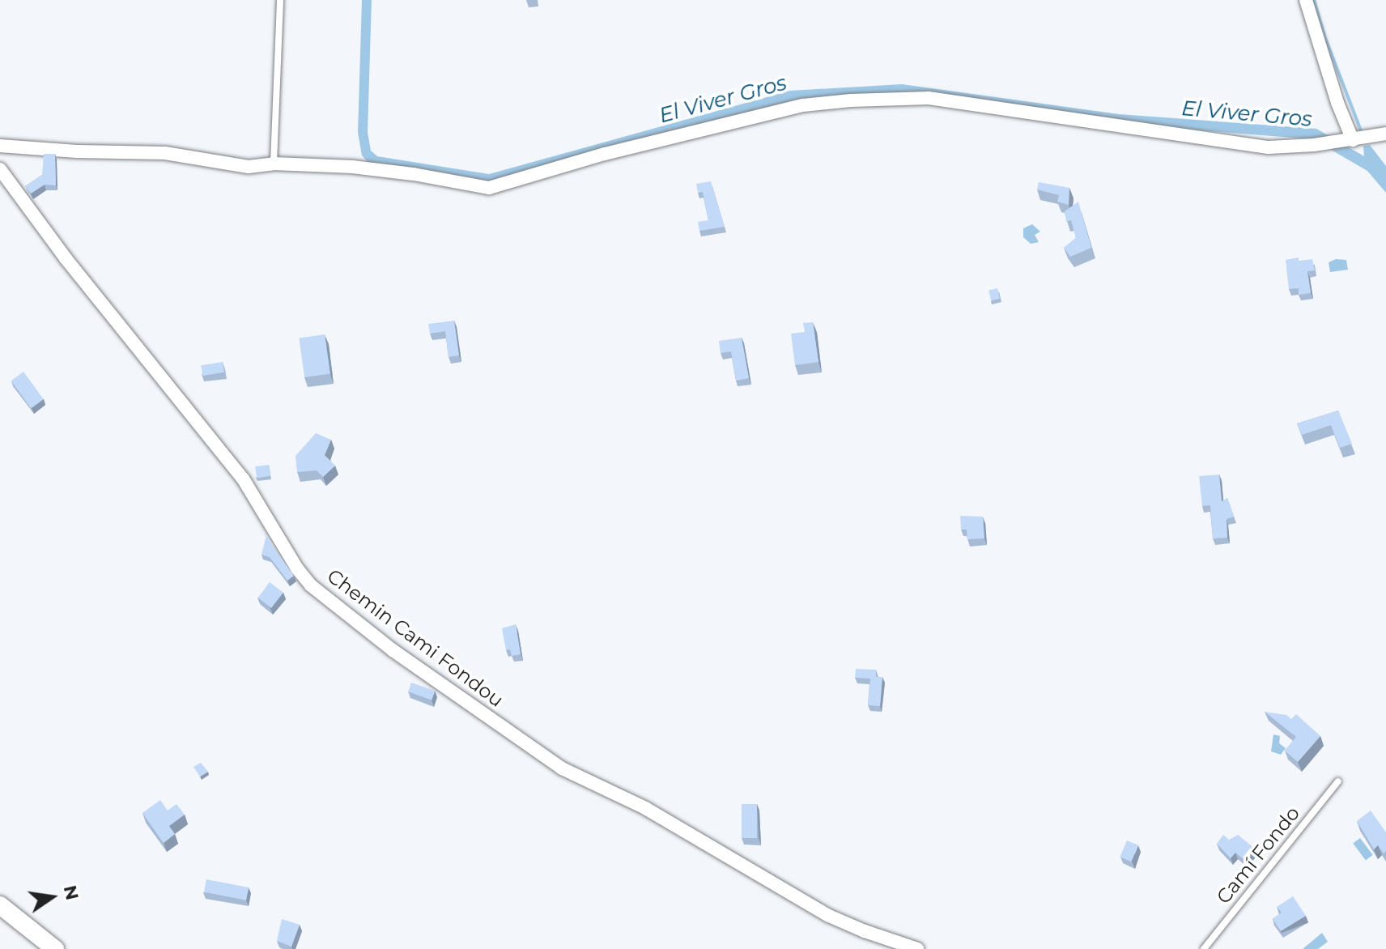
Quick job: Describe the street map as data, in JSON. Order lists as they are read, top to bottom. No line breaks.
{"streets":{"street":["Chemin Cami Fondou"],"lane":["Camí Fondo"]},"water":["El Viver Gros"],"north":"right"}
